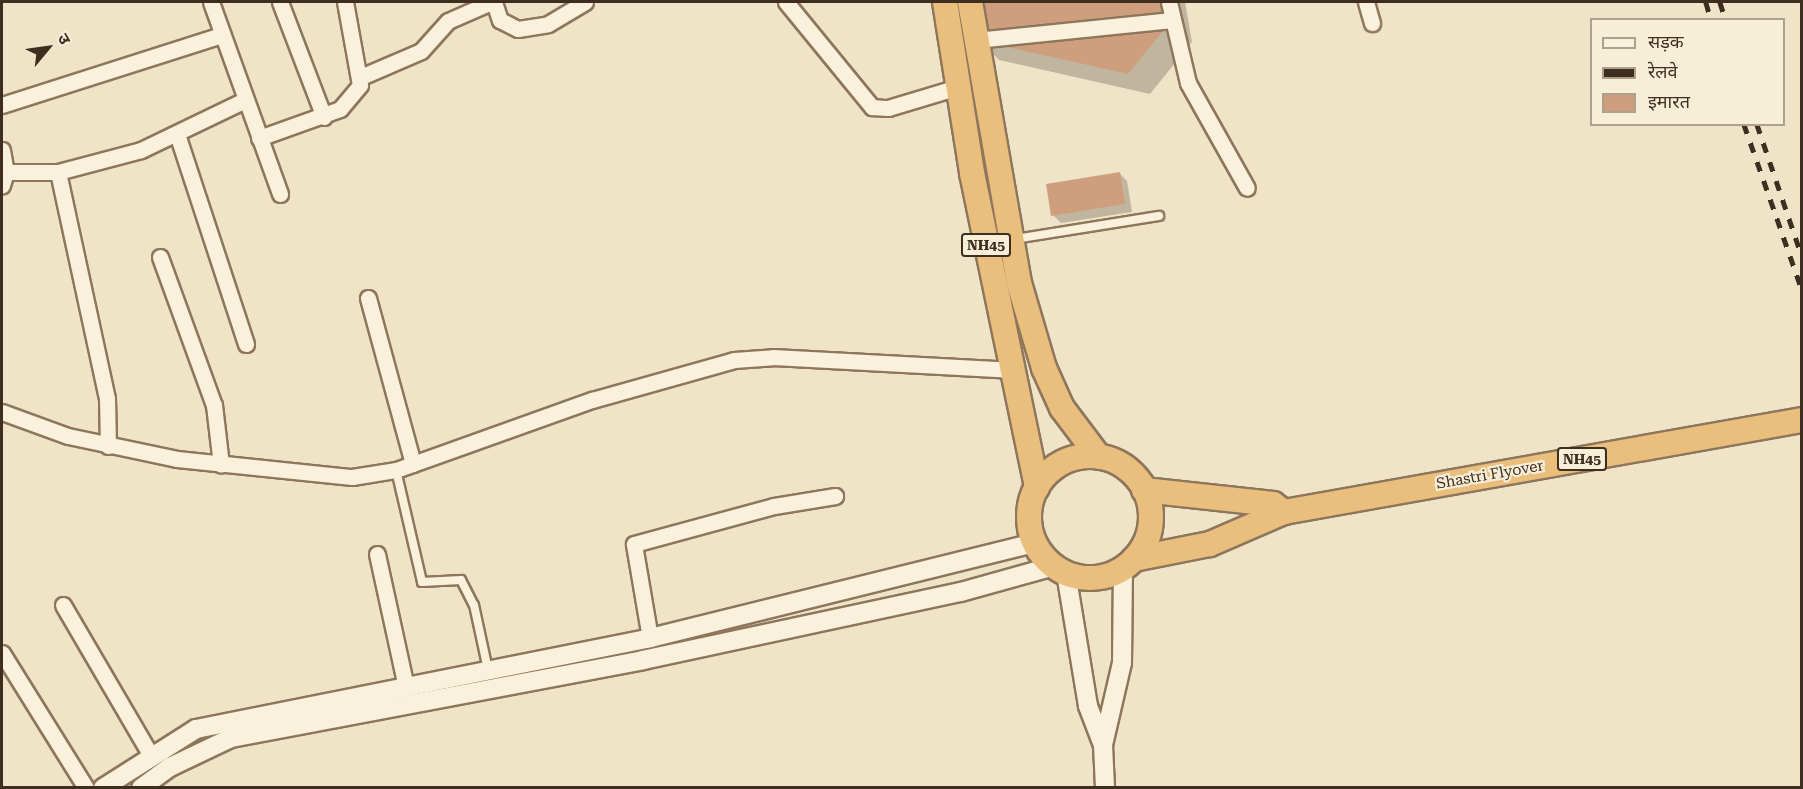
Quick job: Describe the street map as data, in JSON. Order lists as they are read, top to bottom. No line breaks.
{"streets":{"highway":["NH45","Shastri Flyover"]},"crossings":[["NH45","Shastri Flyover"]],"legend":["सड़क","रेलवे","इमारत"],"north":"top right"}
